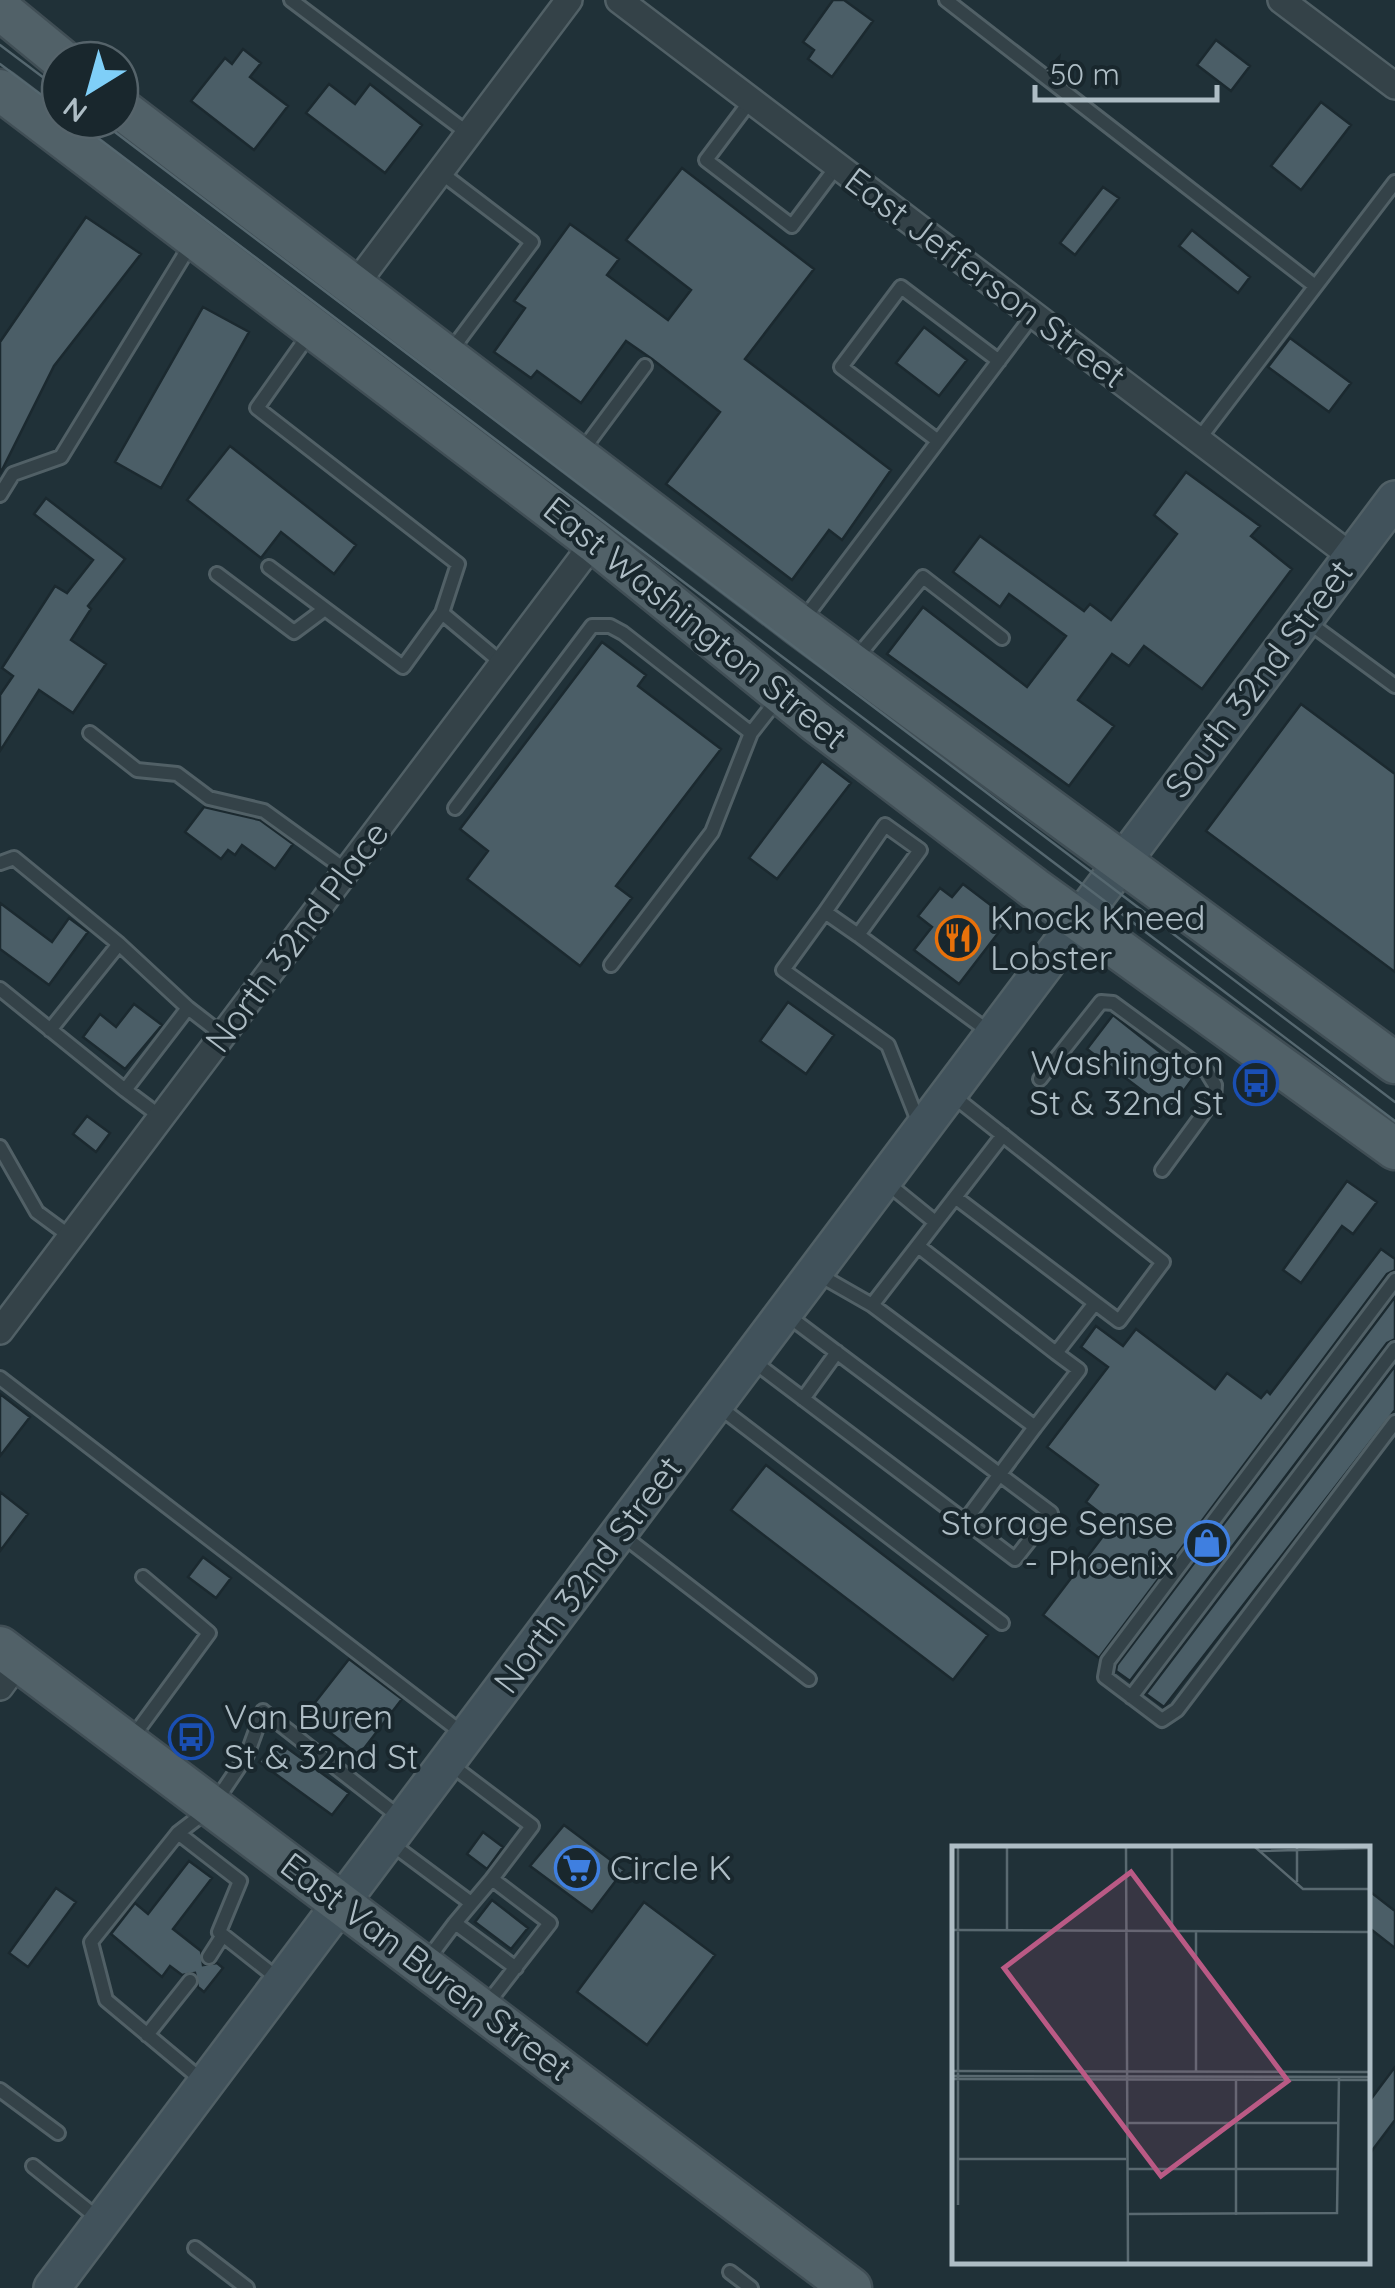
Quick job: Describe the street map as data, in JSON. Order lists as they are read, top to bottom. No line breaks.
{"streets":{"main road":["East Washington Street","South 32nd Street","North 32nd Street","East Van Buren Street"],"street":["East Jefferson Street","North 32nd Place"]},"crossings":[["East Jefferson Street","South 32nd Street"],["East Washington Street","South 32nd Street"],["East Washington Street","North 32nd Place"],["East Washington Street","North 32nd Street"],["South 32nd Street","North 32nd Street"],["North 32nd Street","East Van Buren Street"]],"places":{"restaurant":["Knock Kneed Lobster"],"bus stop":["Washington St & 32nd St","Van Buren St & 32nd St"],"shop":["Storage Sense - Phoenix"],"supermarket":["Circle K"]},"scale_bar":"50 m","north":"bottom left"}
